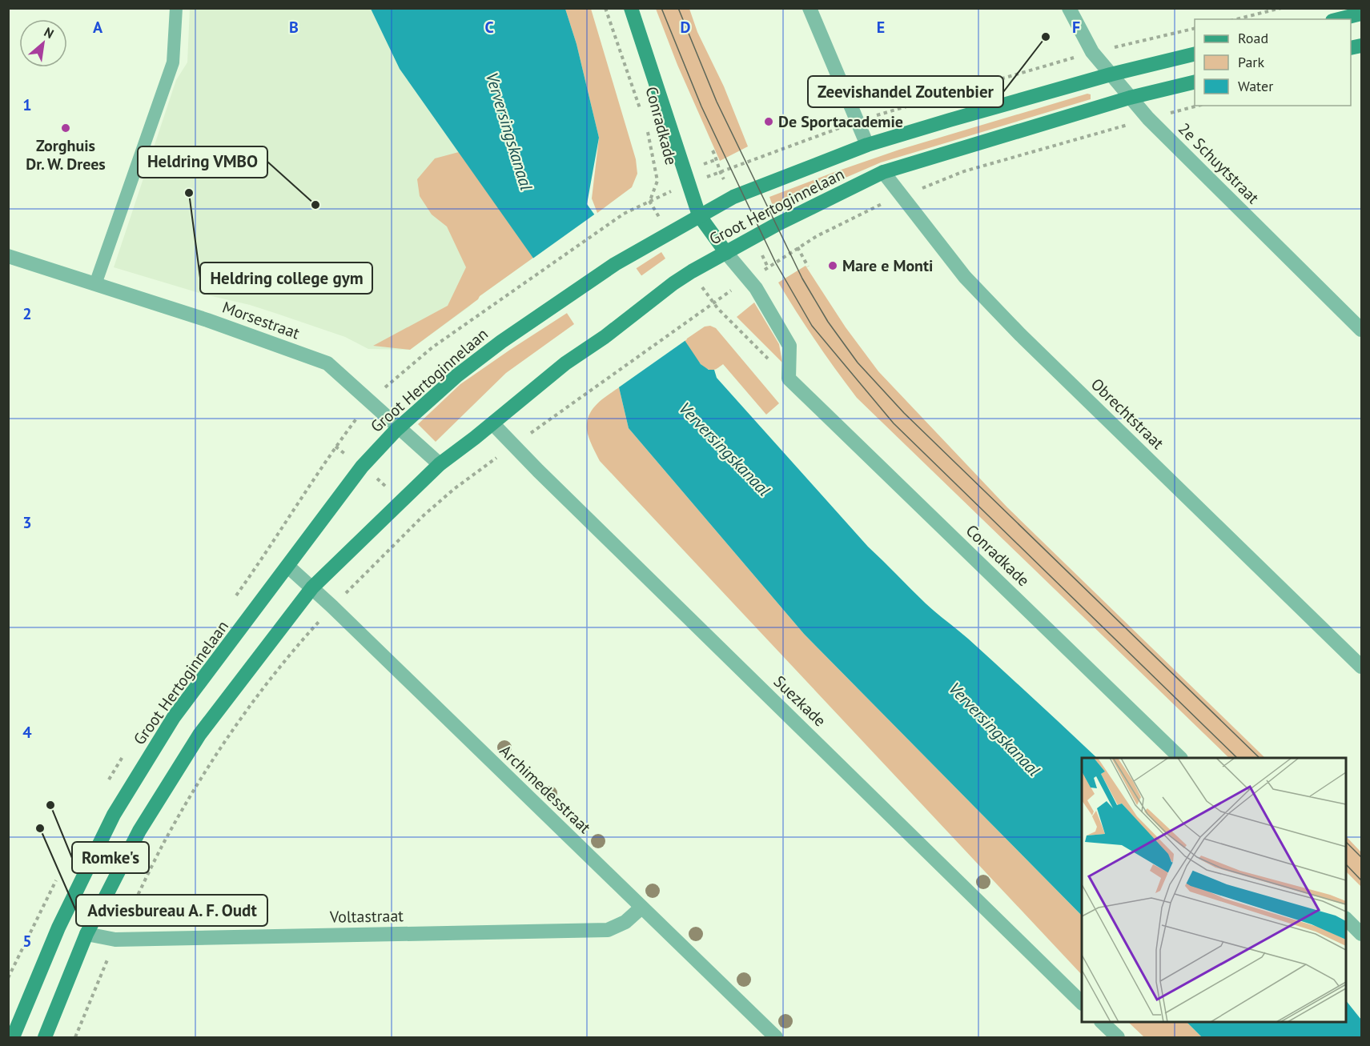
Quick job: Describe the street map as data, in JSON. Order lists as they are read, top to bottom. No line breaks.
{"streets":{"street":["Conradkade","2e Schuytstraat","Groot Hertoginnelaan","Morsestraat","Obrechtstraat","Suezkade","Archimedesstraat","Voltastraat"]},"crossings":[["Conradkade","Groot Hertoginnelaan"],["2e Schuytstraat","Groot Hertoginnelaan"],["Groot Hertoginnelaan","Morsestraat"],["Groot Hertoginnelaan","Obrechtstraat"],["Groot Hertoginnelaan","Suezkade"],["Groot Hertoginnelaan","Archimedesstraat"],["Groot Hertoginnelaan","Voltastraat"],["Archimedesstraat","Voltastraat"]],"water":["Verversingskanaal"],"places":["Zeevishandel Zoutenbier","De Sportacademie","Zorghuis Dr. W. Drees","Heldring college gym","Heldring VMBO","Mare e Monti","Romke's","Adviesbureau A. F. Oudt"],"legend":["Road","Park","Water"],"north":"top right","grid":{"columns":["A","B","C","D","E","F"],"rows":["1","2","3","4","5"]}}
